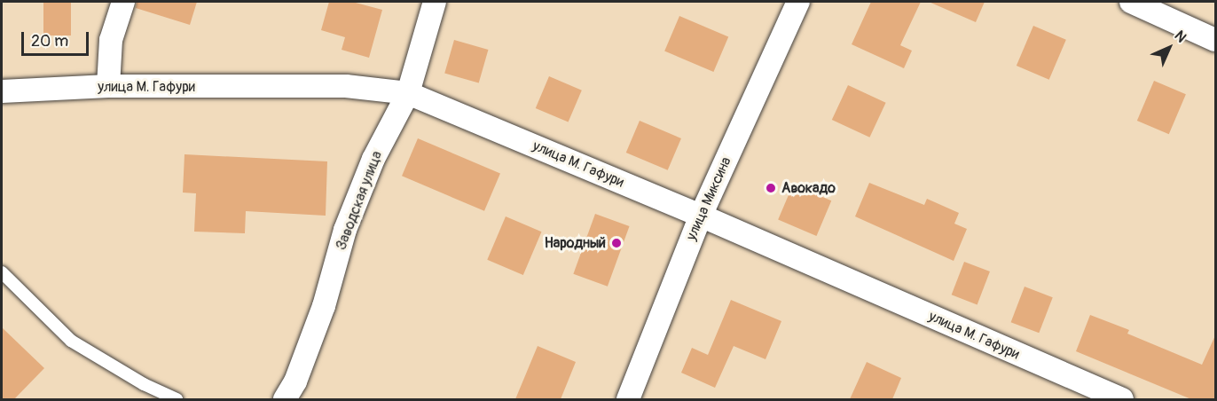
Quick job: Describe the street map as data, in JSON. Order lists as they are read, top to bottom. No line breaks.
{"streets":{"street":["улица М. Гафури","улица Миксина","Заводская улица"]},"crossings":[["улица М. Гафури","улица Миксина"],["улица М. Гафури","Заводская улица"]],"places":["Авокадо","Народный"],"scale_bar":"20 m","north":"top right"}
